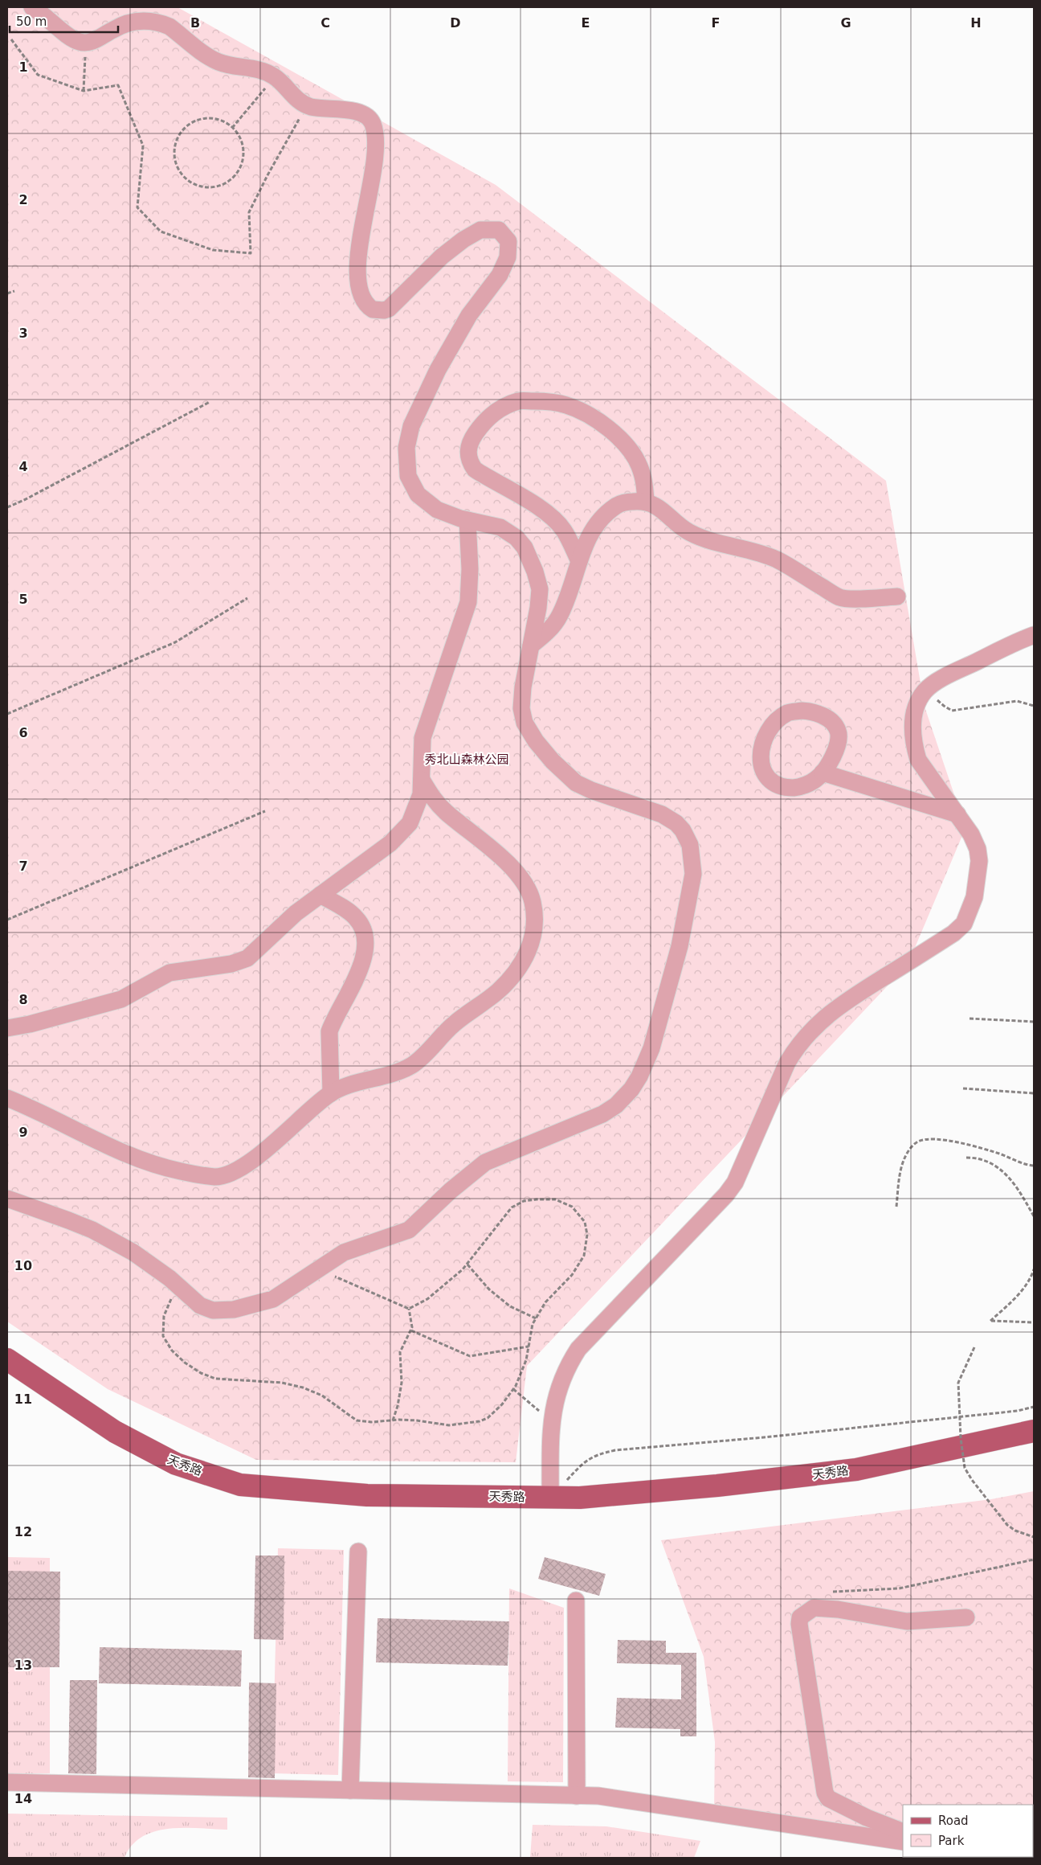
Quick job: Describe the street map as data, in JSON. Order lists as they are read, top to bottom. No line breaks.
{"streets":{"main road":["天秀路"]},"parks":["秀北山森林公园"],"legend":["Road","Park"],"scale_bar":"50 m","grid":{"columns":["B","C","D","E","F","G","H"],"rows":["1","2","3","4","5","6","7","8","9","10","11","12","13","14"]}}
